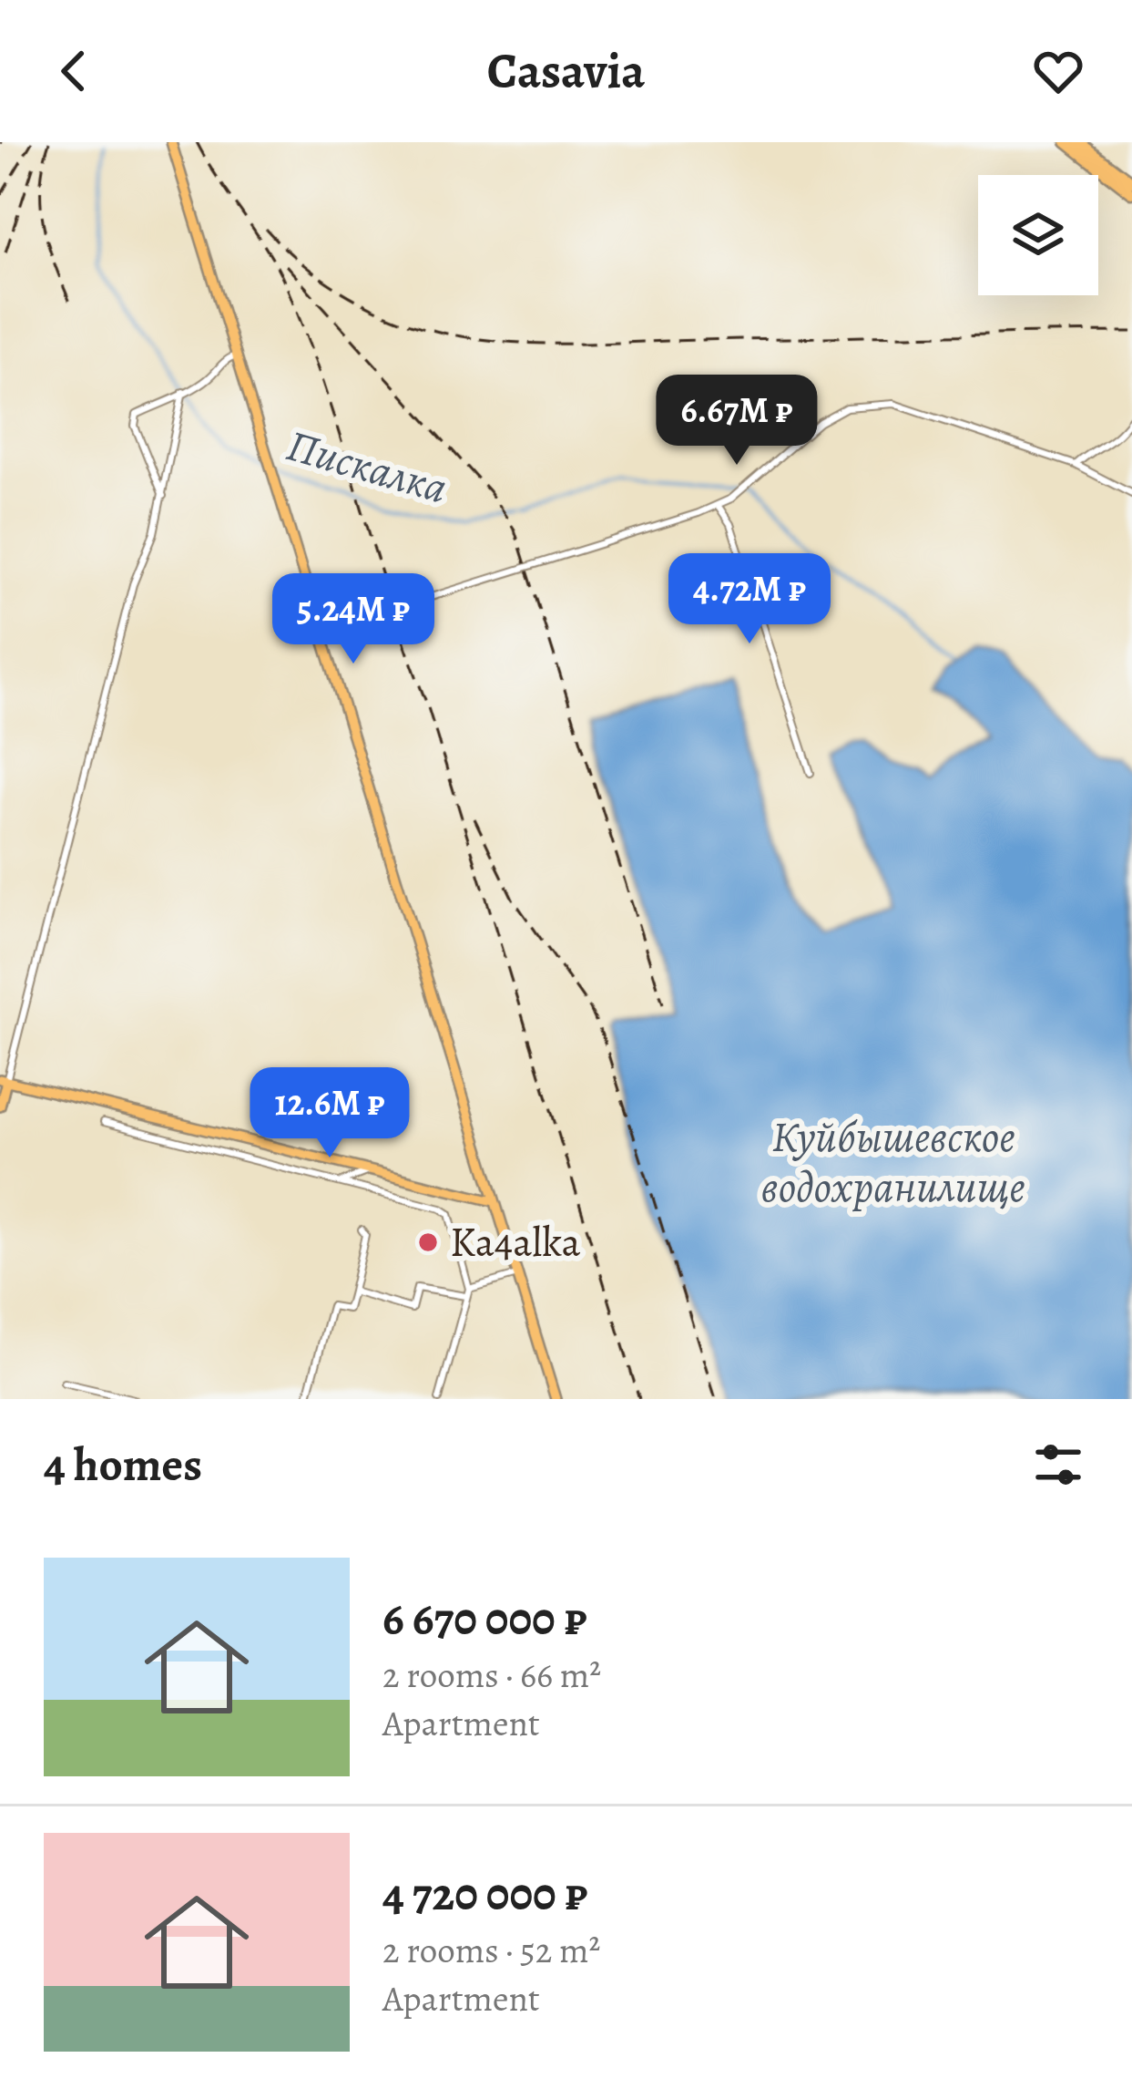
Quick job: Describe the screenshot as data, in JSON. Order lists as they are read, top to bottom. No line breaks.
{"water":["Пискалка","Куйбышевское водохранилище"],"places":["Ka4alka"],"page":{"header":"Casavia","price":["6.67M ₽","4.72M ₽","5.24M ₽","12.6M ₽"],"heading":"4 homes","list":[{"name":"6 670 000 ₽","note":"2 rooms · 66 m² · Apartment"},{"name":"4 720 000 ₽","note":"2 rooms · 52 m² · Apartment"}]}}
